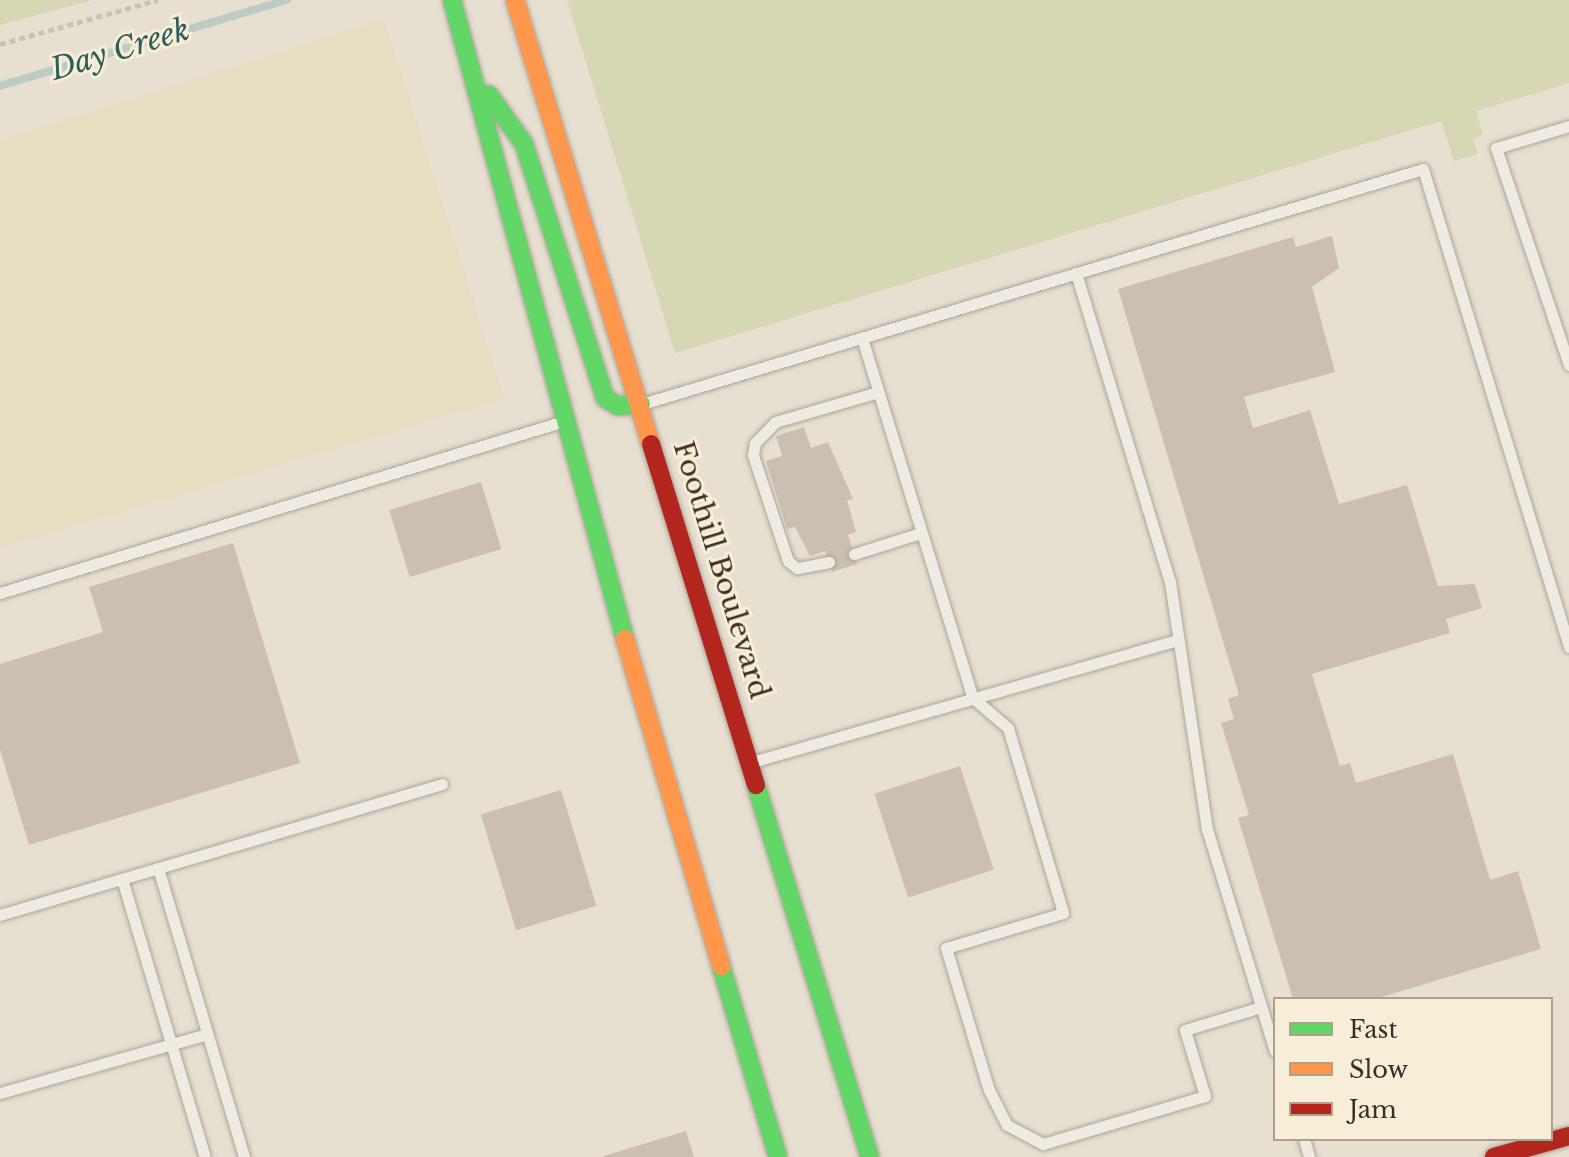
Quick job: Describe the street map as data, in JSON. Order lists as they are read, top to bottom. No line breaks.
{"streets":{"main road":["Foothill Boulevard"]},"water":["Day Creek"],"legend":["Fast","Slow","Jam"]}
